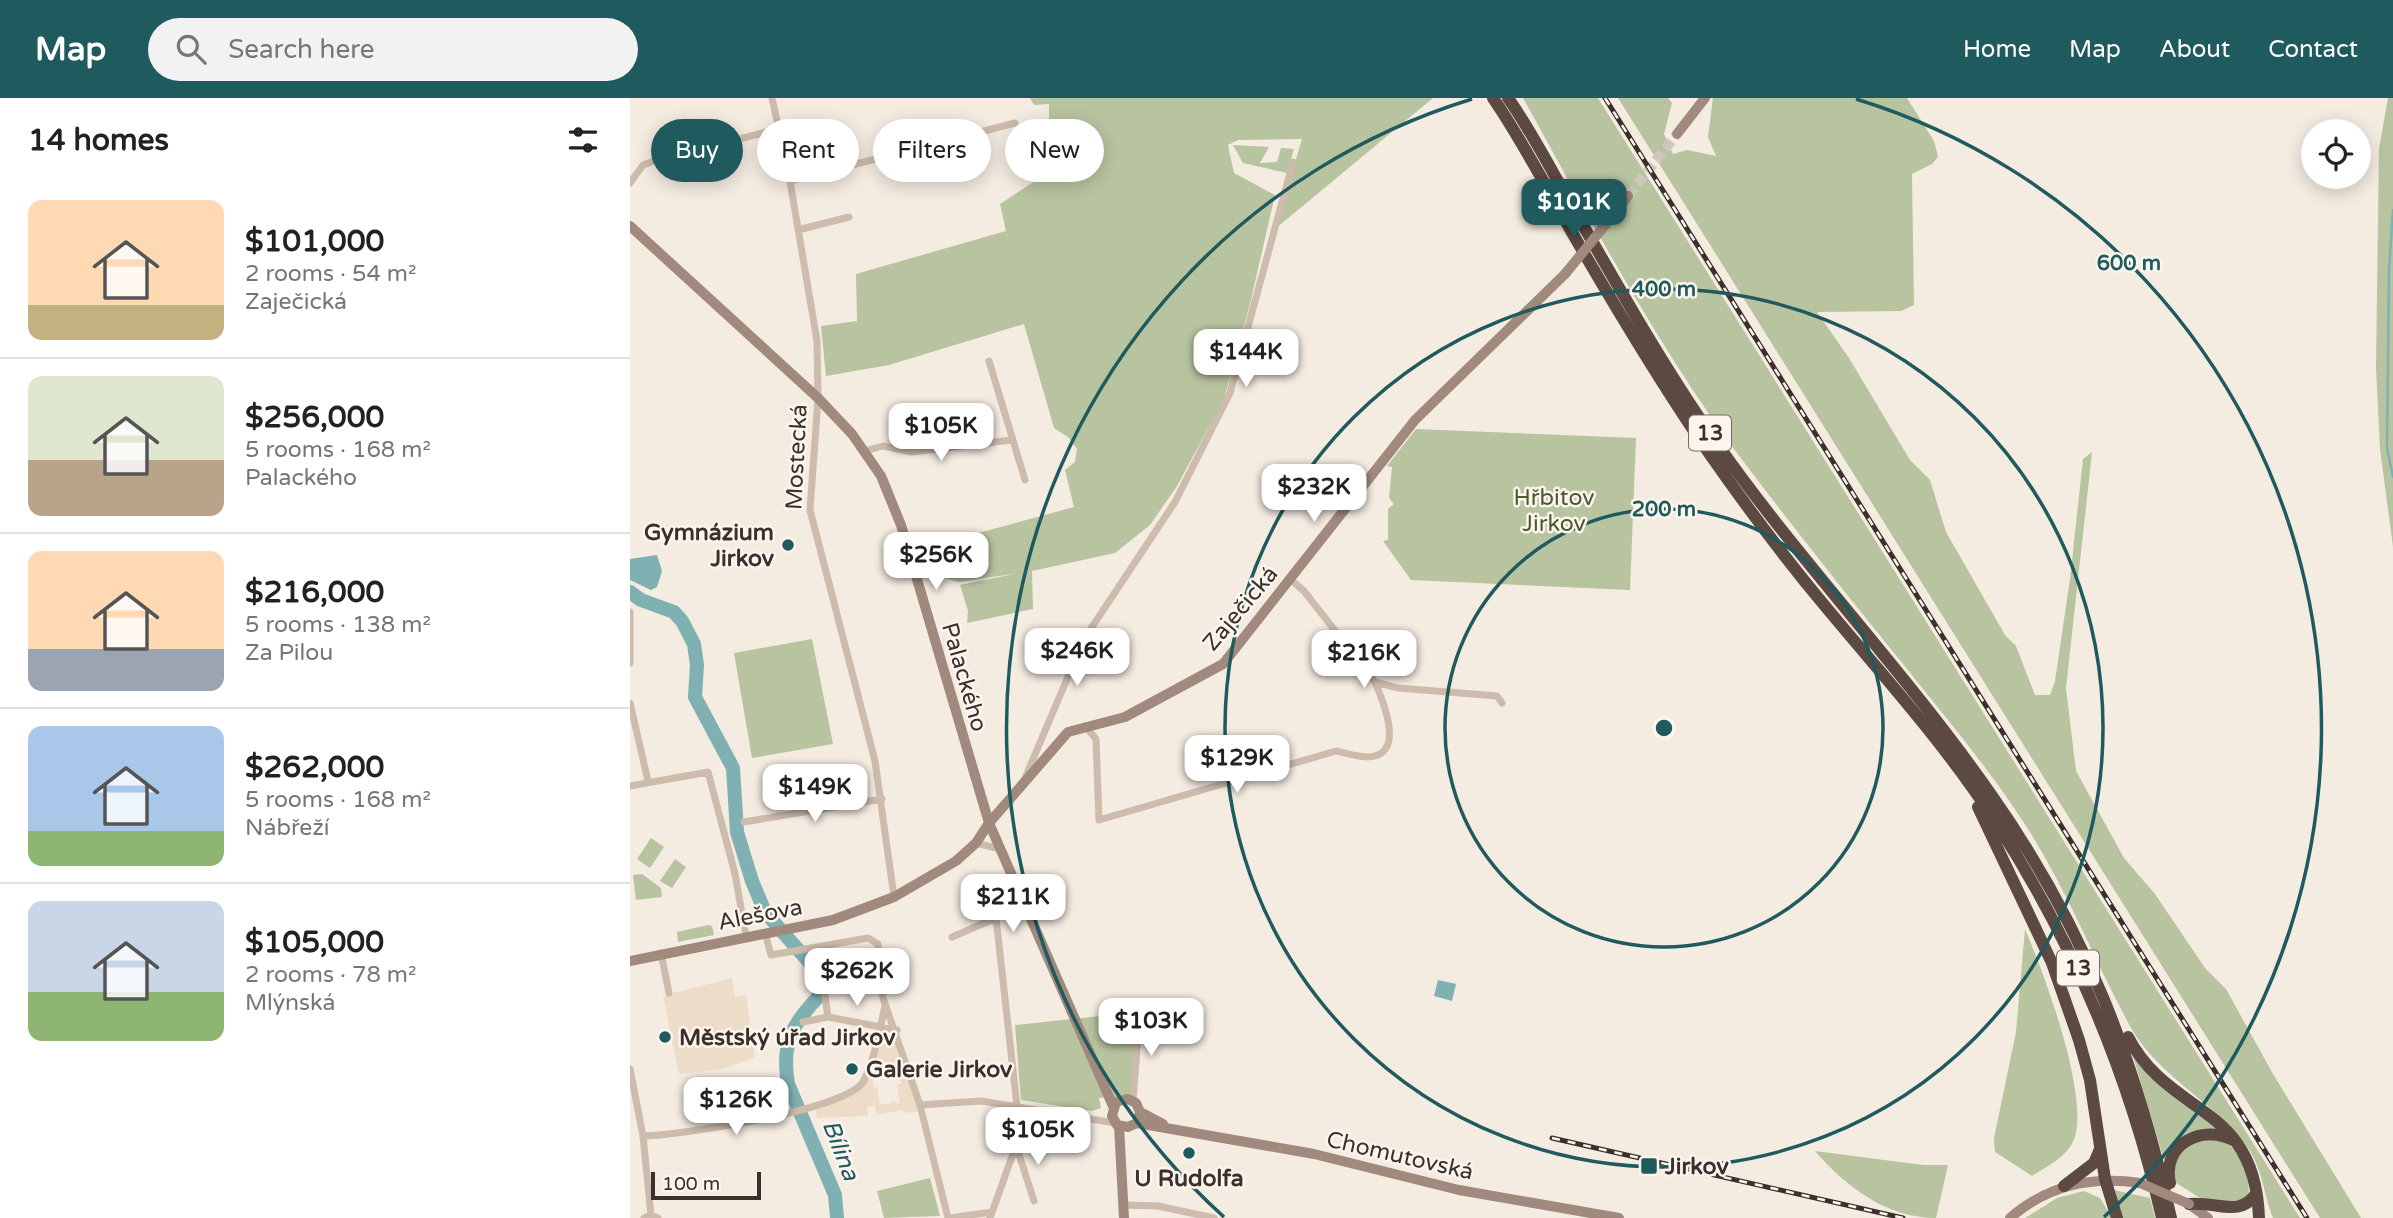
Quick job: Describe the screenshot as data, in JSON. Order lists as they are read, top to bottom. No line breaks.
{"streets":{"highway":["13"],"street":["Mostecká","Zaječická","Palackého","Alešova","Chomutovská"]},"crossings":[["Mostecká","Zaječická"],["Mostecká","Palackého"],["Mostecká","Alešova"],["Zaječická","Palackého"],["Zaječická","Alešova"],["Palackého","Chomutovská"]],"water":["Bílina"],"parks":["Hřbitov Jirkov"],"places":{"other":["Gymnázium Jirkov","Městský úřad Jirkov","Galerie Jirkov","U Rudolfa"],"transit":["Jirkov"]},"scale_bar":"100 m","page":{"header":"Map","search":"Search here","nav":["Home","Map","About","Contact"],"heading":"14 homes","chip":["Buy","Rent","Filters","New"],"price":["$101K","$144K","$105K","$232K","$256K","$246K","$216K","$129K","$149K","$211K","$262K","$103K","$126K","$105K"],"list":[{"name":"$101,000","note":"2 rooms · 54 m² · Zaječická"},{"name":"$256,000","note":"5 rooms · 168 m² · Palackého"},{"name":"$216,000","note":"5 rooms · 138 m² · Za Pilou"},{"name":"$262,000","note":"5 rooms · 168 m² · Nábřeží"},{"name":"$105,000","note":"2 rooms · 78 m² · Mlýnská"}],"scale":"100 m"},"rings":["600 m","400 m","200 m"]}
